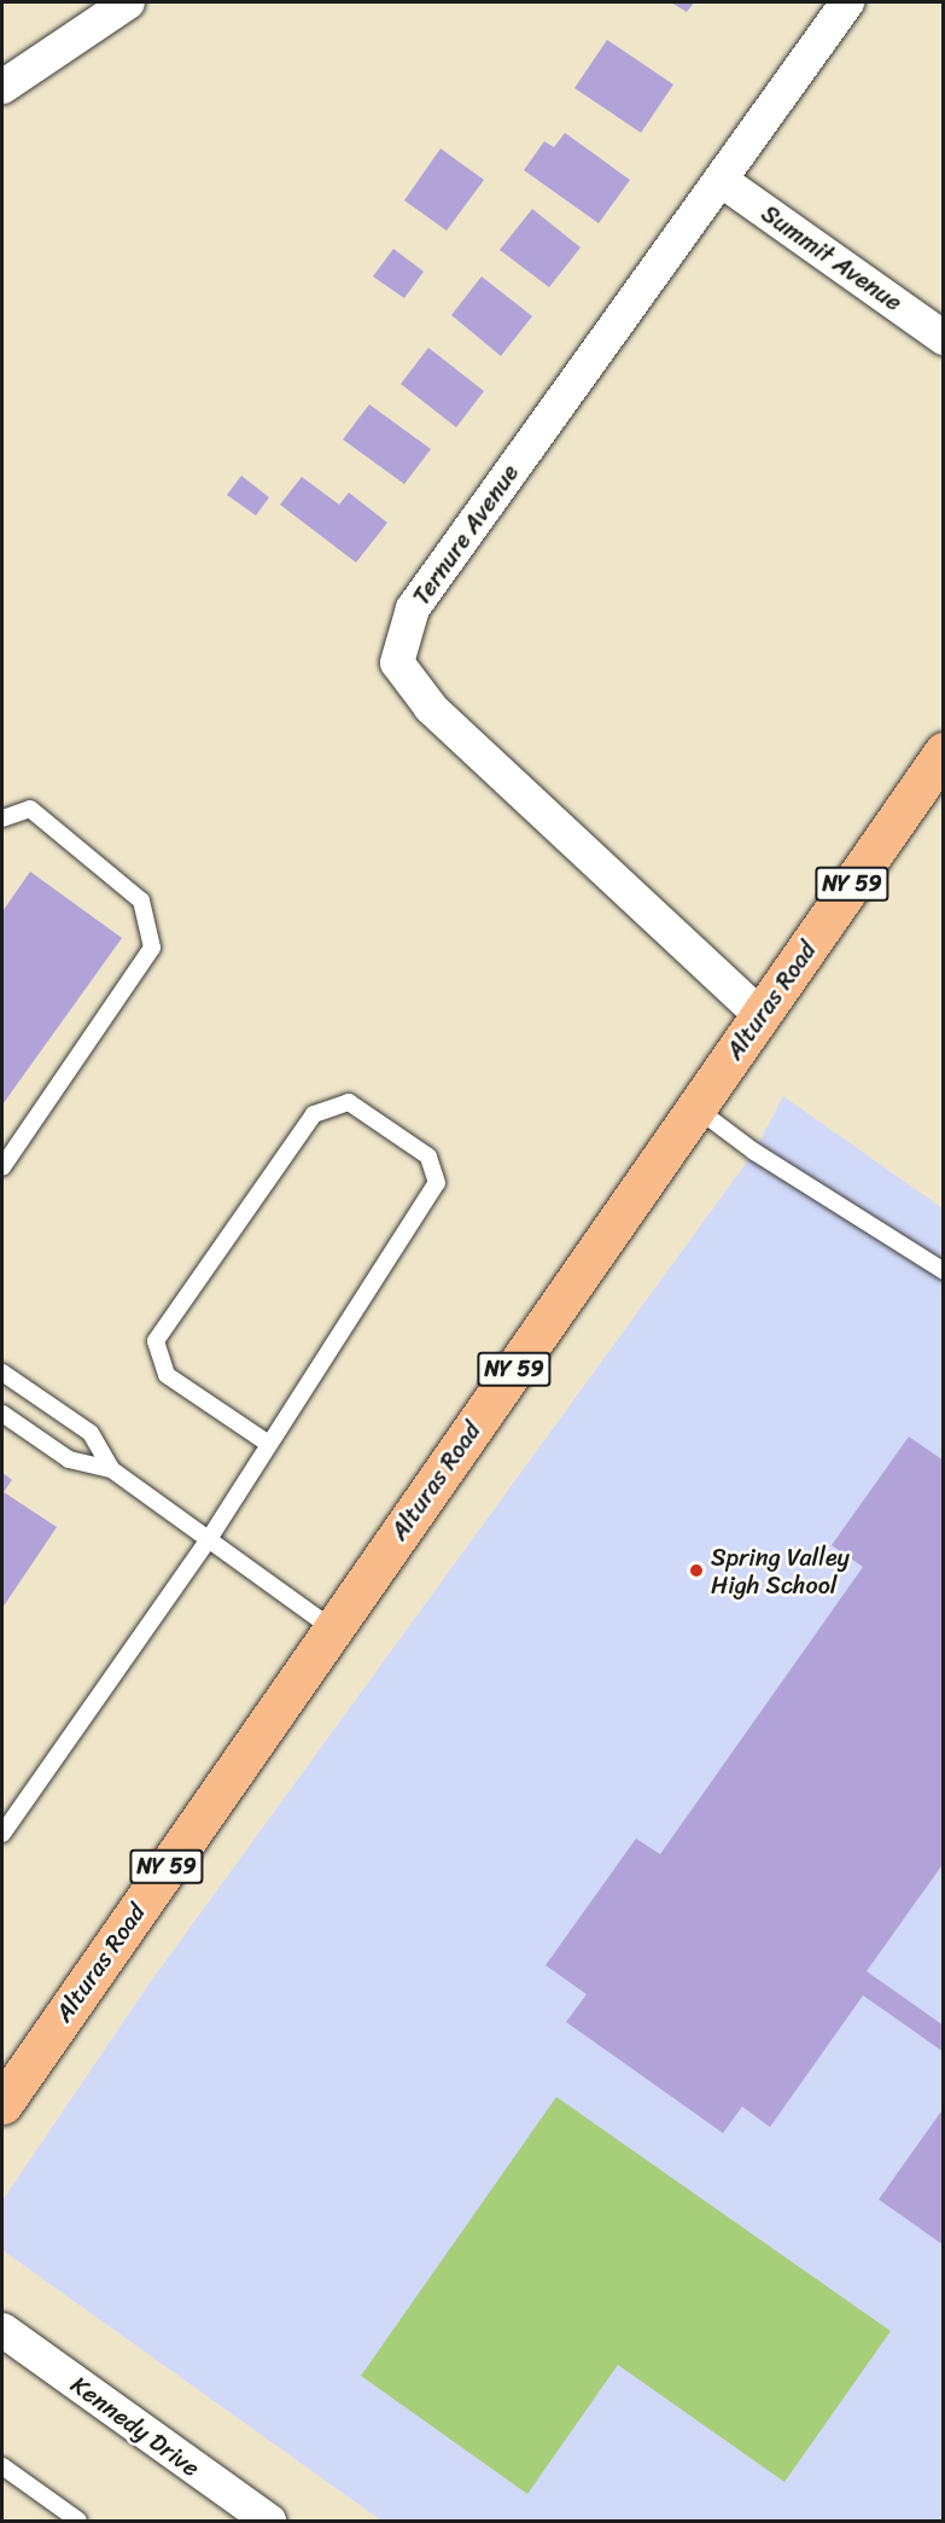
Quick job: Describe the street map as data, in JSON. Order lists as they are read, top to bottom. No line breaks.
{"streets":{"main road":["NY 59","Alturas Road"],"street":["Summit Avenue","Ternure Avenue","Kennedy Drive"]},"crossings":[["Summit Avenue","Ternure Avenue"],["Ternure Avenue","Alturas Road"]],"places":["Spring Valley High School"]}
